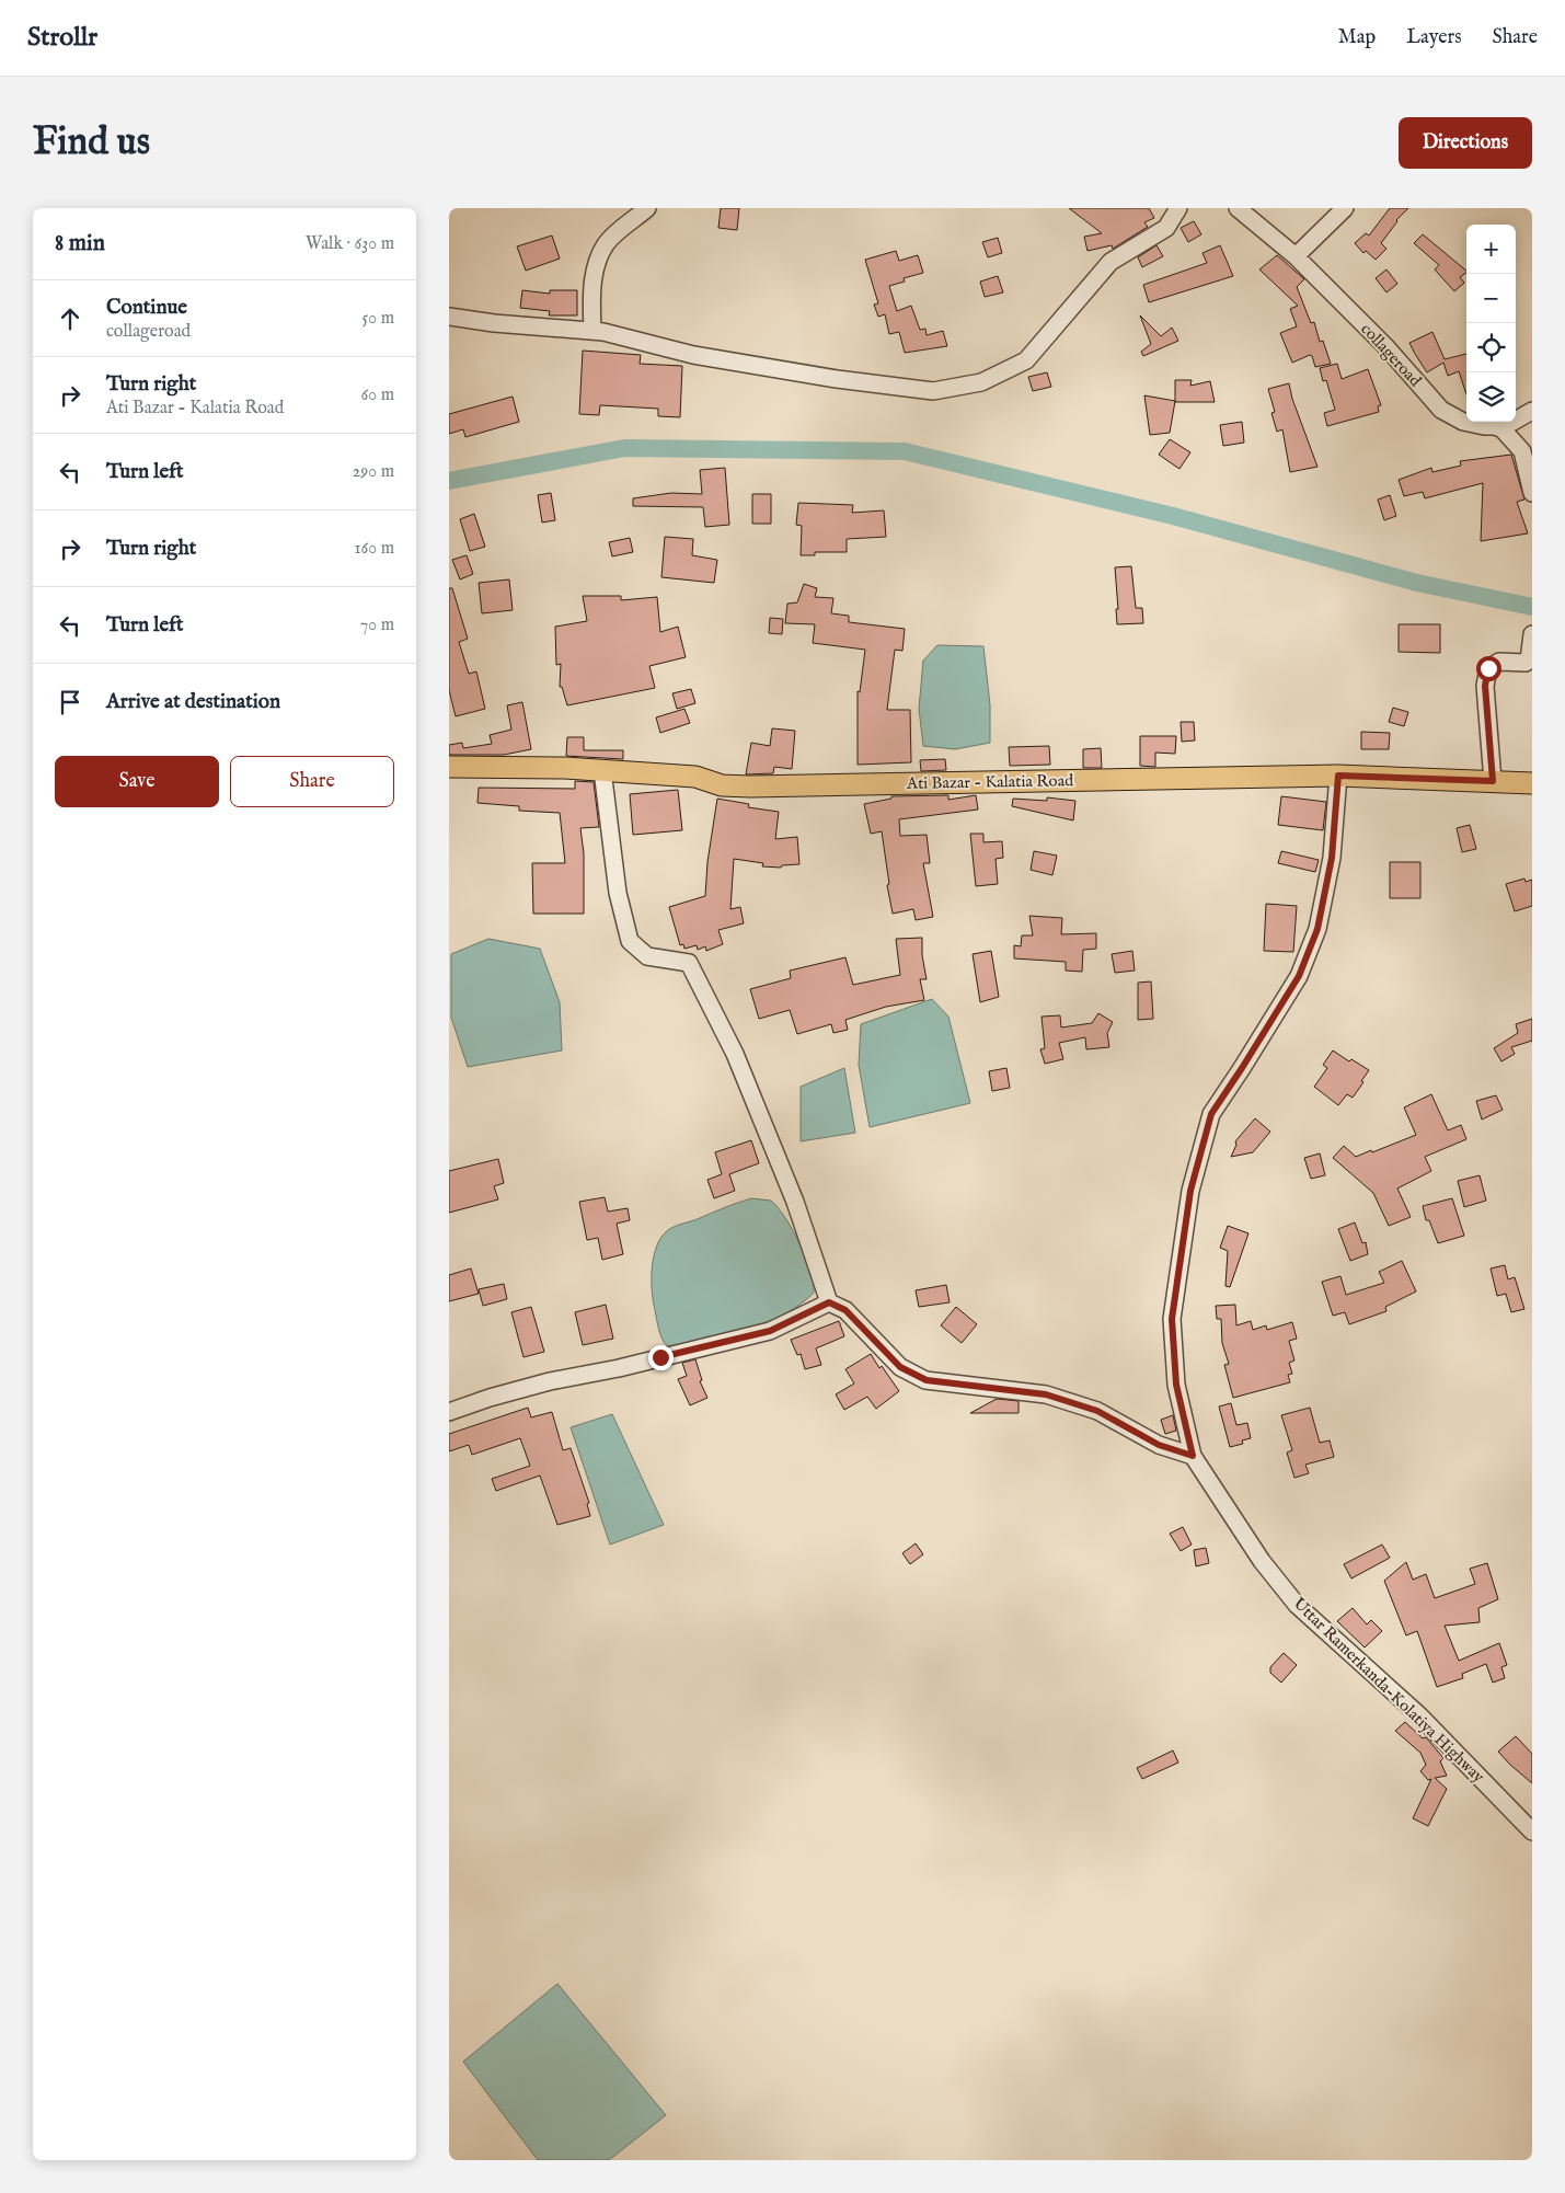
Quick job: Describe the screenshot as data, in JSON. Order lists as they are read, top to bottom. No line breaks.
{"streets":{"main road":["Ati Bazar - Kalatia Road"],"street":["collageroad","Uttar Ramerkanda-Kolatiya Highway"]},"crossings":[["Ati Bazar - Kalatia Road","Uttar Ramerkanda-Kolatiya Highway"]],"page":{"header":"Strollr","nav":["Map","Layers","Share"],"buttons":["Directions",["Save","Share"]],"title":"Find us","heading":["8 min","Walk · 630 m"],"map_buttons":["+","−"],"list":[["Continue","collageroad","50 m"],["Turn right","Ati Bazar - Kalatia Road","60 m"],["Turn left","290 m"],["Turn right","160 m"],["Turn left","70 m"],"Arrive at destination"]}}
